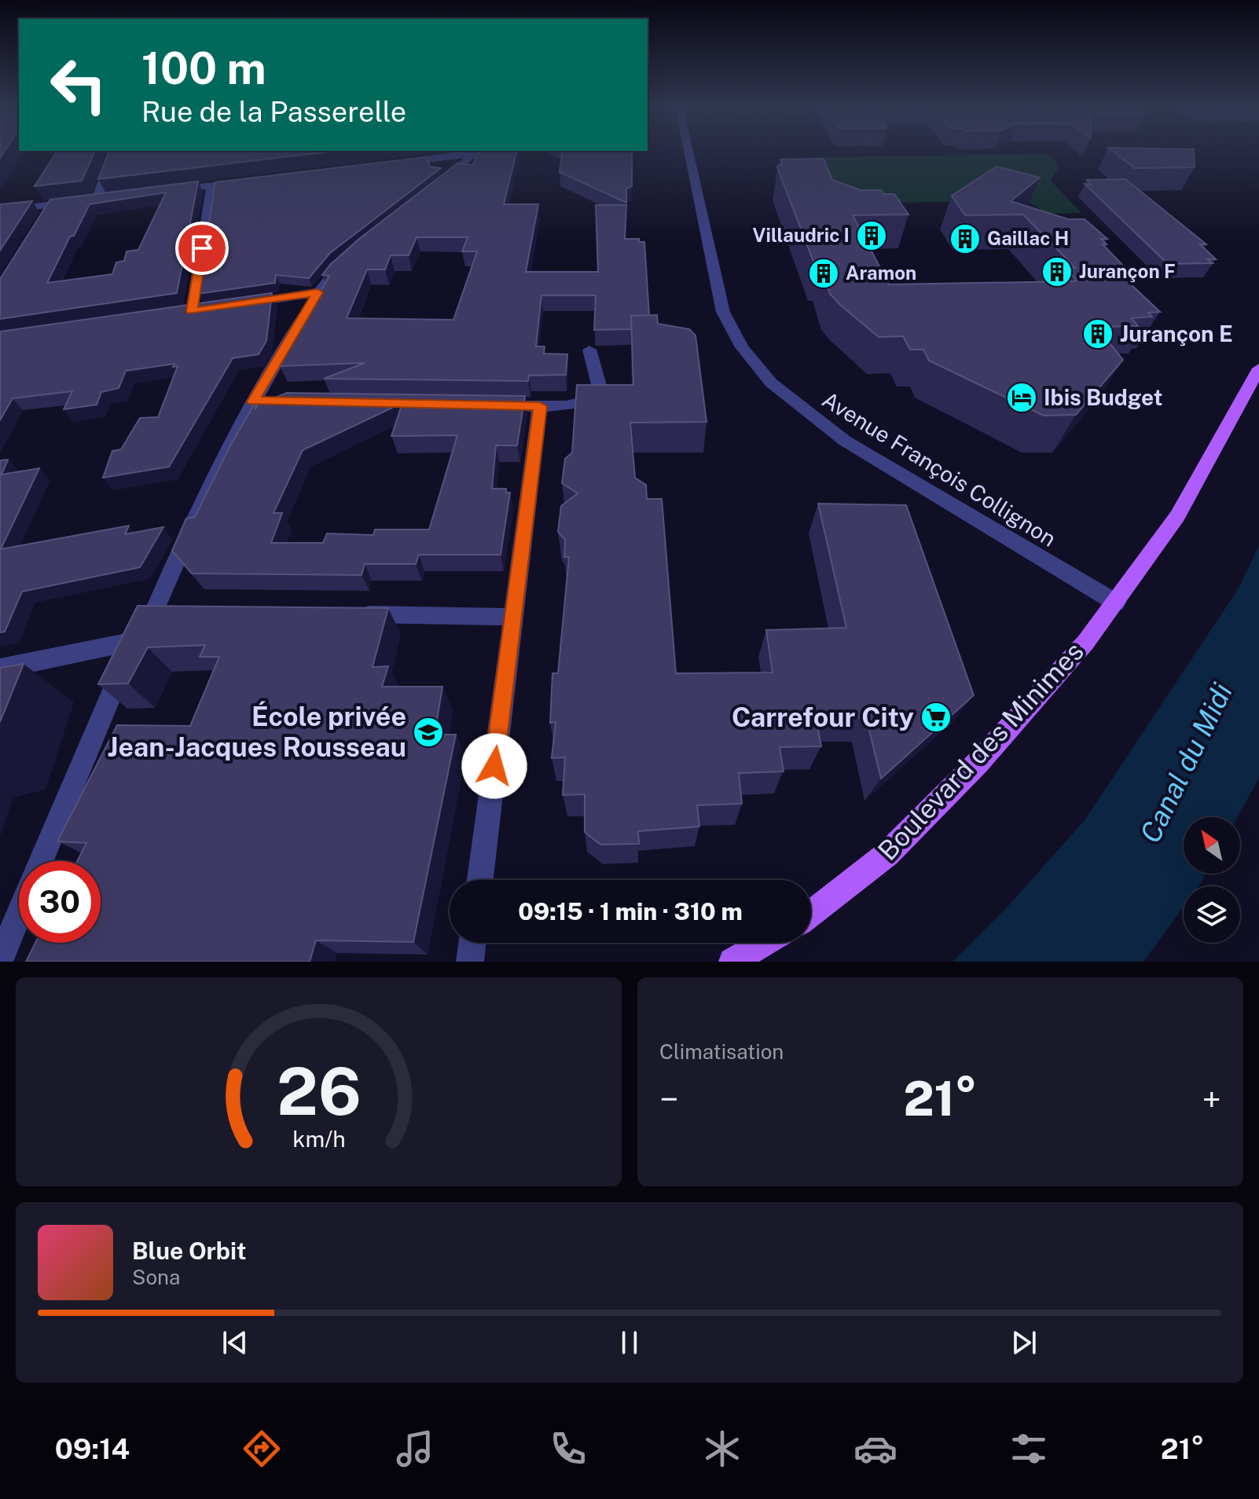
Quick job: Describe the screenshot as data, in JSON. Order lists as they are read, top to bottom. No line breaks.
{"streets":{"main road":["Boulevard des Minimes"],"street":["Avenue François Collignon"]},"crossings":[["Avenue François Collignon","Boulevard des Minimes"]],"water":["Canal du Midi"],"places":{"building":["Villaudric I","Gaillac H","Jurançon F","Aramon","Jurançon E"],"hotel":["Ibis Budget"],"supermarket":["Carrefour City"],"school or university":["École privée Jean-Jacques Rousseau"]},"north":"top left","page":{"turn":["100 m","Rue de la Passerelle"],"limit":"30","trip":"09:15 · 1 min · 310 m","tile":"Climatisation","heat":["−","21°","+"],"song":["Blue Orbit","Sona"],"tabs":["09:14","21°"],"gauge":["26","km/h"]}}
